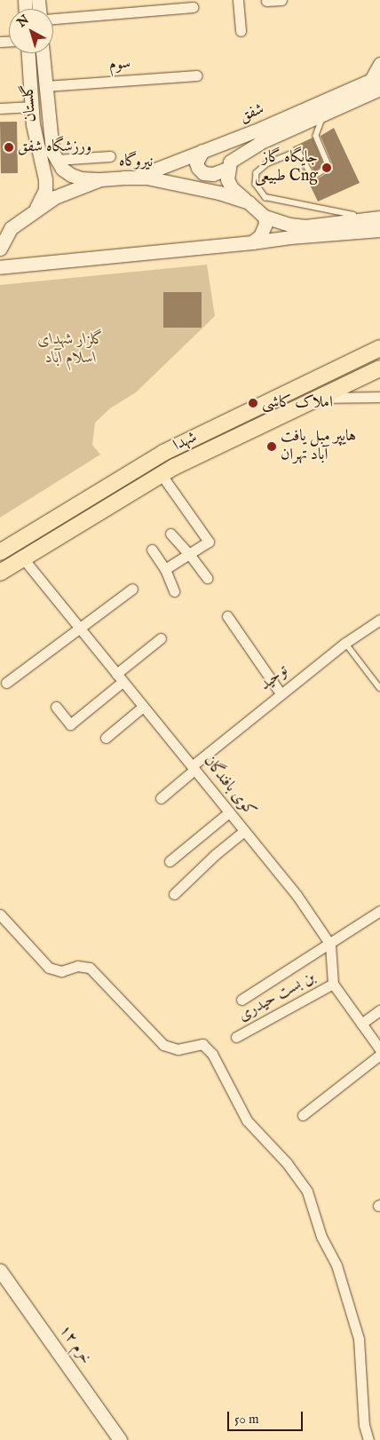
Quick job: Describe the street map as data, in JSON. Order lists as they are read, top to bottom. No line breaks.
{"streets":{"main road":["گلستان","شفق","نیروگاه","شهدا","خرم ۱۲"],"street":["سوم","توحید","کوی بافندگان","بن بست حیدری"]},"crossings":[["سوم","گلستان"],["گلستان","نیروگاه"],["شفق","نیروگاه"],["شهدا","کوی بافندگان"],["توحید","کوی بافندگان"]],"parks":["گلزار شهدای اسلام آباد"],"places":["ورزشگاه شفق","جایگاه گاز طبیعی Cng","املاک کاشی","هایپر مبل یافت آباد تهران"],"scale_bar":"50 m","north":"top left"}
